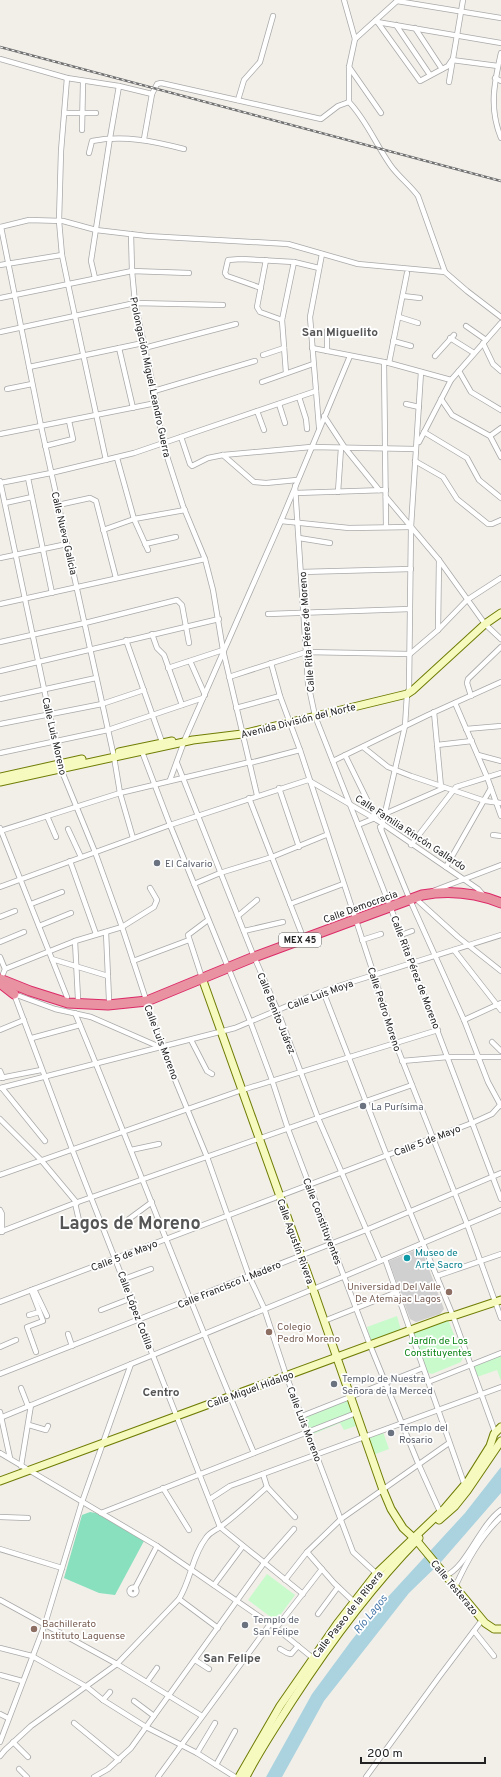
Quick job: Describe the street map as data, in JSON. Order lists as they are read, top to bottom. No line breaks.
{"streets":{"highway":["Calle Familia Rincón Gallardo","Calle Democracia","MEX 45"],"street":["Prolongación Miguel Leandro Guerra","Calle Nueva Galicia","Calle Rita Pérez de Moreno","Avenida División del Norte","Calle Luis Moreno","Calle Luis Moya","Calle Pedro Moreno","Calle Benito Juárez","Calle 5 de Mayo","Calle Constituyentes","Calle Agustín Rivera","Calle Francisco I. Madero","Calle López Cotilla","Calle Miguel Hidalgo","Calle Testerazo","Calle Paseo de la Ribera"]},"crossings":[["Prolongación Miguel Leandro Guerra","Avenida División del Norte"],["Calle Nueva Galicia","Avenida División del Norte"],["Calle Rita Pérez de Moreno","Avenida División del Norte"],["Calle Rita Pérez de Moreno","Calle Familia Rincón Gallardo"],["Calle Rita Pérez de Moreno","Calle Democracia"],["Calle Rita Pérez de Moreno","Calle Luis Moya"],["Calle Rita Pérez de Moreno","Calle 5 de Mayo"],["Calle Rita Pérez de Moreno","Calle Francisco I. Madero"],["Avenida División del Norte","Calle Luis Moreno"],["Avenida División del Norte","Calle Pedro Moreno"],["Avenida División del Norte","Calle Constituyentes"],["Calle Luis Moreno","Calle Democracia"],["Calle Luis Moreno","Calle Luis Moya"],["Calle Luis Moreno","Calle 5 de Mayo"],["Calle Luis Moreno","Calle Francisco I. Madero"],["Calle Luis Moreno","Calle Miguel Hidalgo"],["Calle Luis Moreno","Calle Paseo de la Ribera"],["Calle Familia Rincón Gallardo","Calle Democracia"],["Calle Familia Rincón Gallardo","Calle Pedro Moreno"],["Calle Democracia","Calle Pedro Moreno"],["Calle Democracia","Calle Benito Juárez"],["Calle Democracia","Calle Constituyentes"],["Calle Democracia","Calle Agustín Rivera"],["Calle Democracia","Calle López Cotilla"],["Calle Luis Moya","Calle Pedro Moreno"],["Calle Luis Moya","Calle Benito Juárez"],["Calle Luis Moya","Calle Constituyentes"],["Calle Luis Moya","Calle Agustín Rivera"],["Calle Luis Moya","Calle López Cotilla"],["Calle Pedro Moreno","Calle 5 de Mayo"],["Calle Pedro Moreno","Calle Francisco I. Madero"],["Calle Pedro Moreno","Calle Miguel Hidalgo"],["Calle Benito Juárez","Calle 5 de Mayo"],["Calle Benito Juárez","Calle Francisco I. Madero"],["Calle Benito Juárez","Calle Miguel Hidalgo"],["Calle Benito Juárez","Calle Paseo de la Ribera"],["Calle 5 de Mayo","Calle Constituyentes"],["Calle 5 de Mayo","Calle Agustín Rivera"],["Calle 5 de Mayo","Calle López Cotilla"],["Calle Constituyentes","Calle Francisco I. Madero"],["Calle Constituyentes","Calle Miguel Hidalgo"],["Calle Constituyentes","Calle Paseo de la Ribera"],["Calle Agustín Rivera","Calle Francisco I. Madero"],["Calle Agustín Rivera","Calle Miguel Hidalgo"],["Calle Agustín Rivera","Calle Testerazo"],["Calle Agustín Rivera","Calle Paseo de la Ribera"],["Calle Francisco I. Madero","Calle López Cotilla"],["Calle López Cotilla","Calle Miguel Hidalgo"],["Calle Testerazo","Calle Paseo de la Ribera"]],"districts":["San Miguelito","Lagos de Moreno","Centro","San Felipe"],"water":["Río Lagos"],"parks":["Jardín de Los Constituyentes"],"places":["El Calvario","La Purísima","Museo de Arte Sacro","Universidad Del Valle De Atemajac Lagos","Colegio Pedro Moreno","Templo de Nuestra Señora de la Merced","Templo del Rosario","Templo de San Felipe","Bachillerato Instituto Laguense"],"scale_bar":"200 m"}
